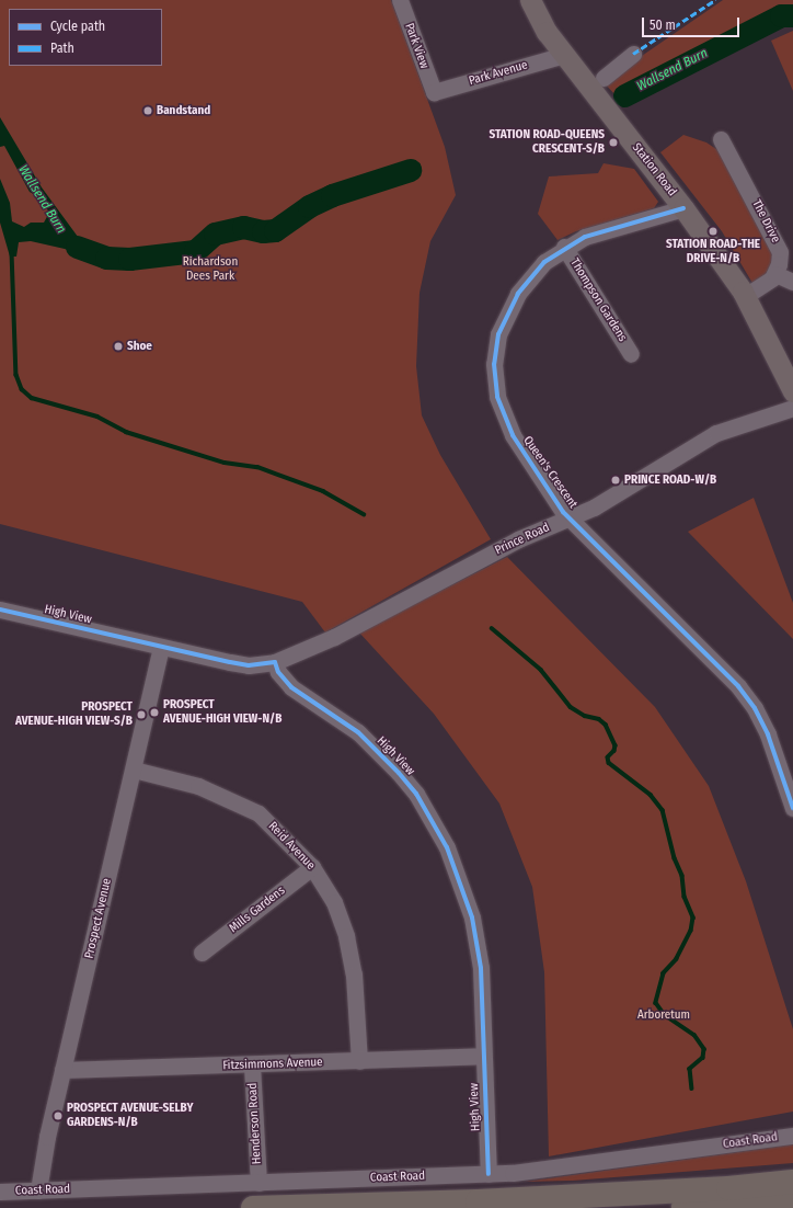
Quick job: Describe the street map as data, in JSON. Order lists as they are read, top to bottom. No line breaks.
{"streets":{"main road":["Station Road"],"street":["Park View","Park Avenue","The Drive","Thompson Gardens","Queen's Crescent","Prince Road","High View","Reid Avenue","Mills Gardens","Prospect Avenue","Fitzsimmons Avenue","Henderson Road","Coast Road"]},"crossings":[["Park View","Park Avenue"],["Park Avenue","Station Road"],["Station Road","Queen's Crescent"],["Thompson Gardens","Queen's Crescent"],["Queen's Crescent","Prince Road"],["Prince Road","High View"],["High View","Prospect Avenue"],["High View","Fitzsimmons Avenue"],["High View","Coast Road"],["Reid Avenue","Mills Gardens"],["Reid Avenue","Prospect Avenue"],["Reid Avenue","Fitzsimmons Avenue"],["Prospect Avenue","Fitzsimmons Avenue"],["Prospect Avenue","Coast Road"],["Fitzsimmons Avenue","Henderson Road"],["Henderson Road","Coast Road"]],"water":["Wallsend Burn"],"parks":["Richardson Dees Park","Arboretum"],"places":["Bandstand","STATION ROAD-QUEENS CRESCENT-S/B","STATION ROAD-THE DRIVE-N/B","Shoe","PRINCE ROAD-W/B","PROSPECT AVENUE-HIGH VIEW-N/B","PROSPECT AVENUE-HIGH VIEW-S/B","PROSPECT AVENUE-SELBY GARDENS-N/B"],"legend":["Cycle path","Path"],"scale_bar":"50 m"}
